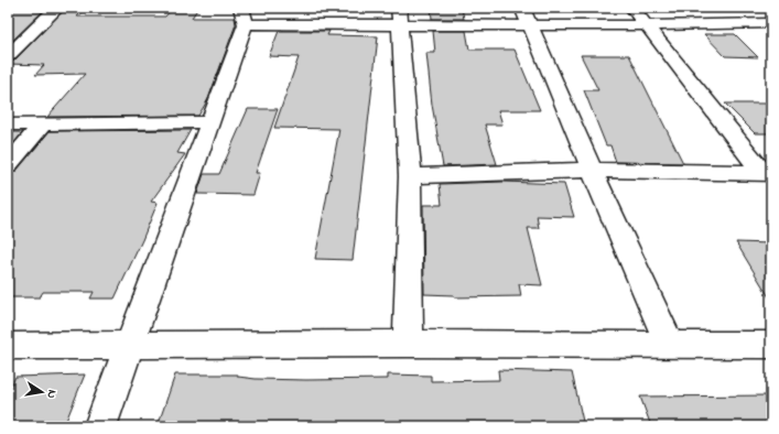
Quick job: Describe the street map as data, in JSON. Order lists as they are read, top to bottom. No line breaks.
{"north":"right"}
